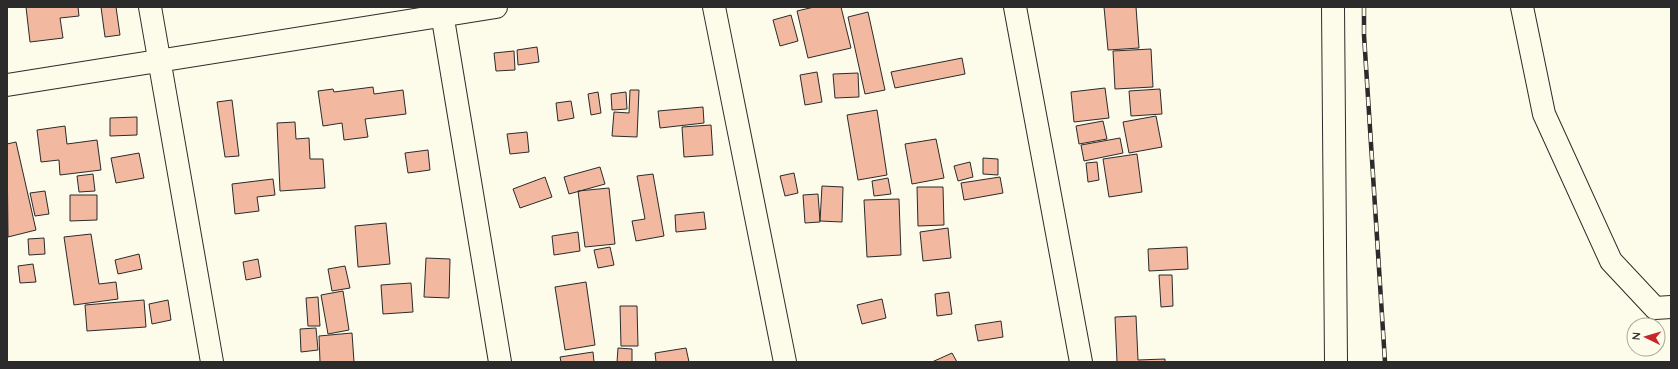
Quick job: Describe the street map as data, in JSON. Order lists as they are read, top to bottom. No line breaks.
{"north":"left"}
